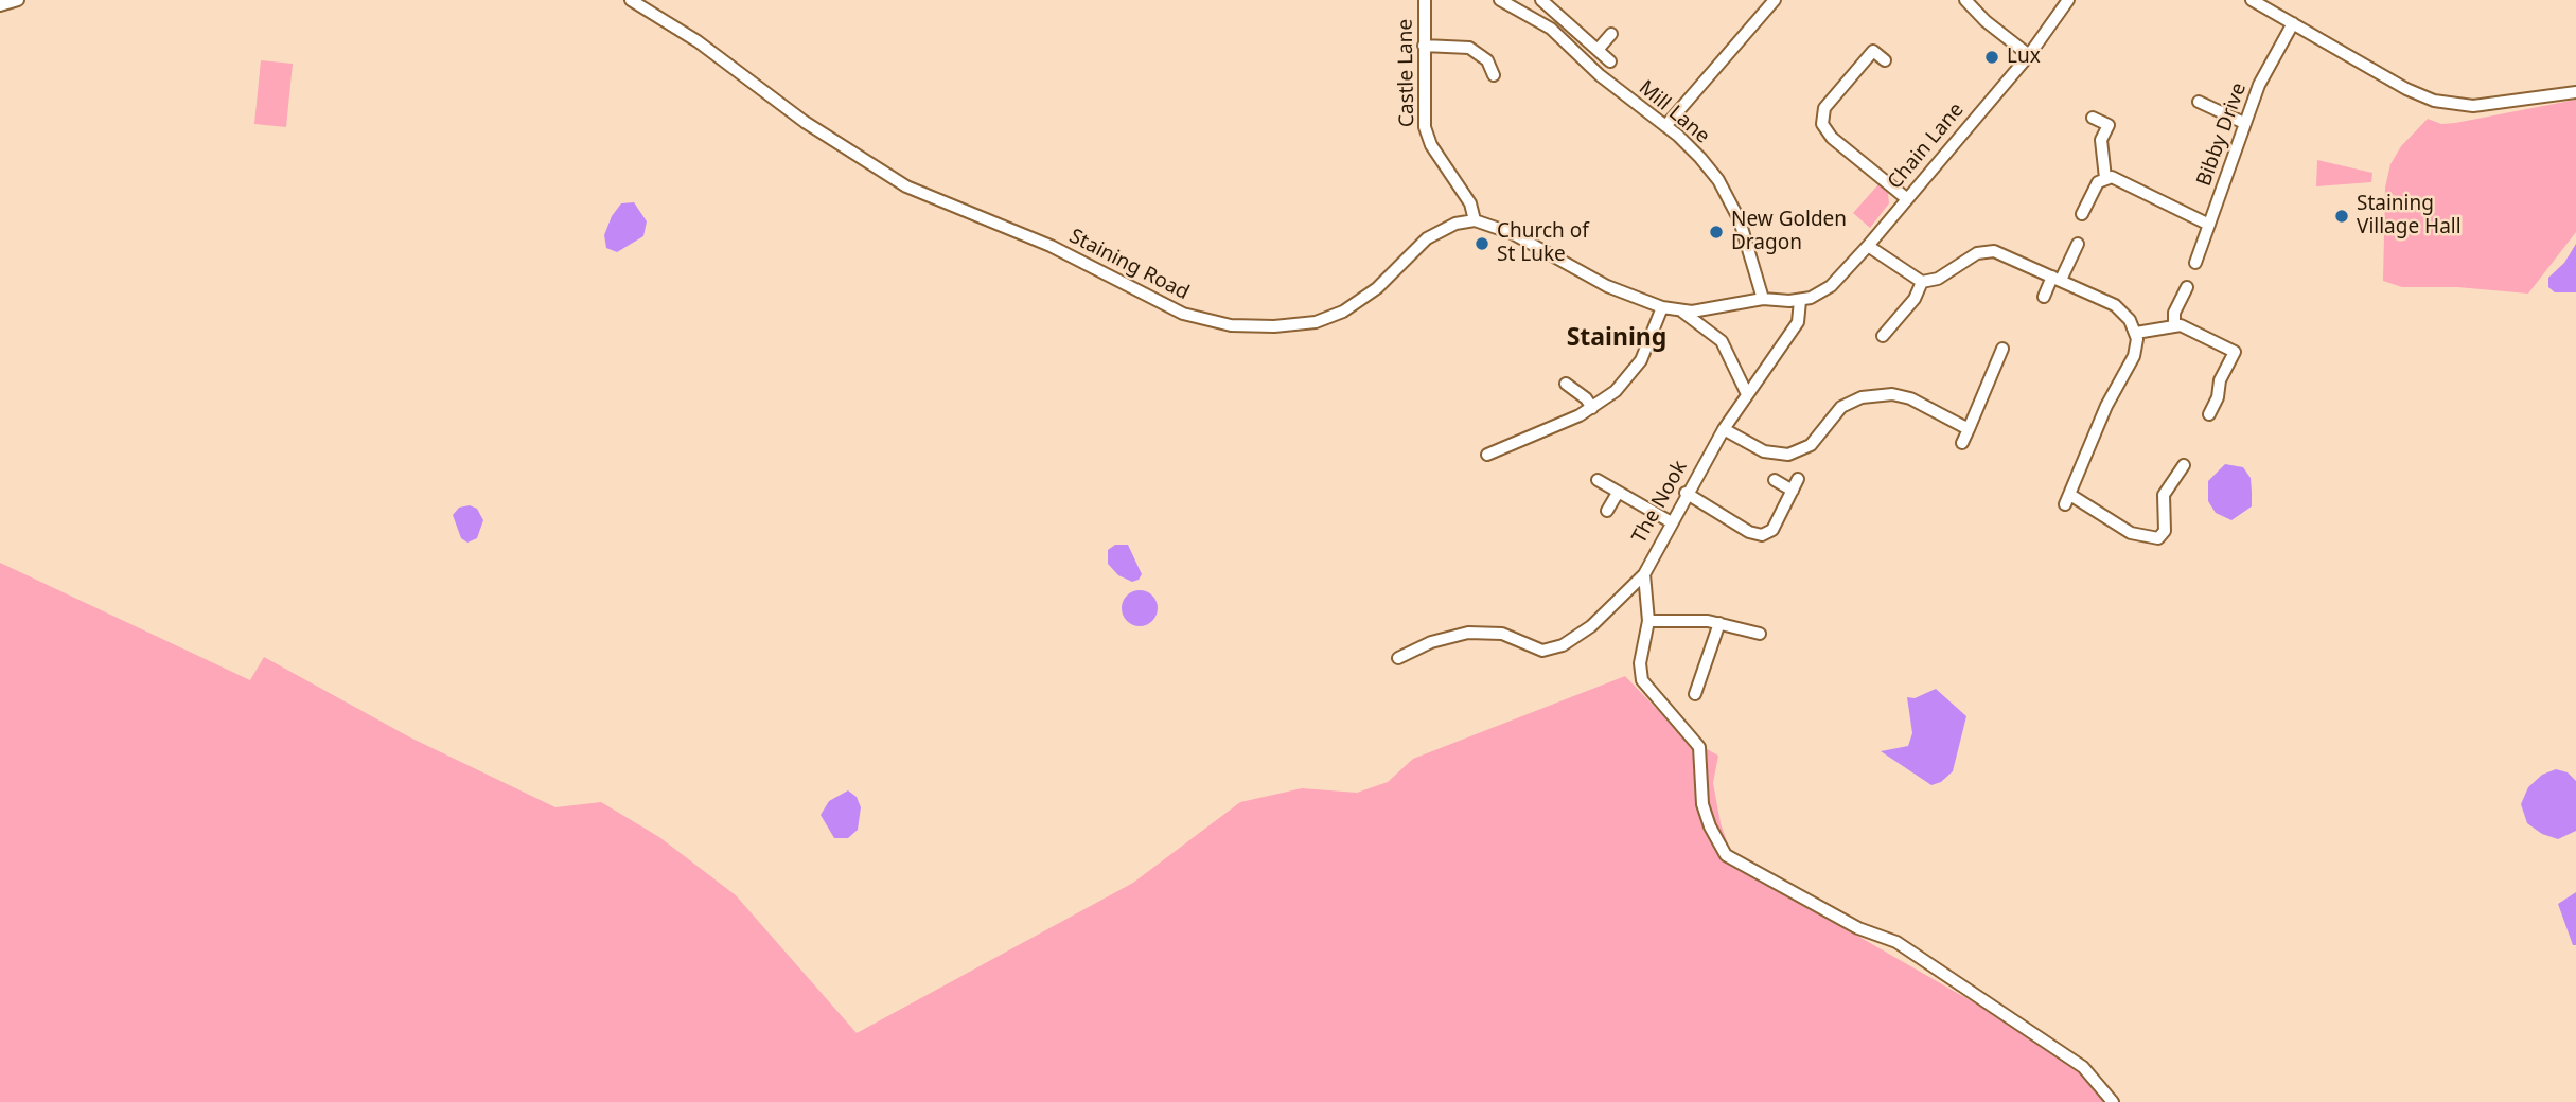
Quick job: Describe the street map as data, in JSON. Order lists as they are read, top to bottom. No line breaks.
{"streets":{"street":["Castle Lane","Mill Lane","Bibby Drive","Chain Lane","Staining Road","The Nook"]},"crossings":[["Castle Lane","Staining Road"],["Chain Lane","The Nook"]],"districts":["Staining"],"places":["Lux","Staining Village Hall","New Golden Dragon","Church of St Luke"]}
